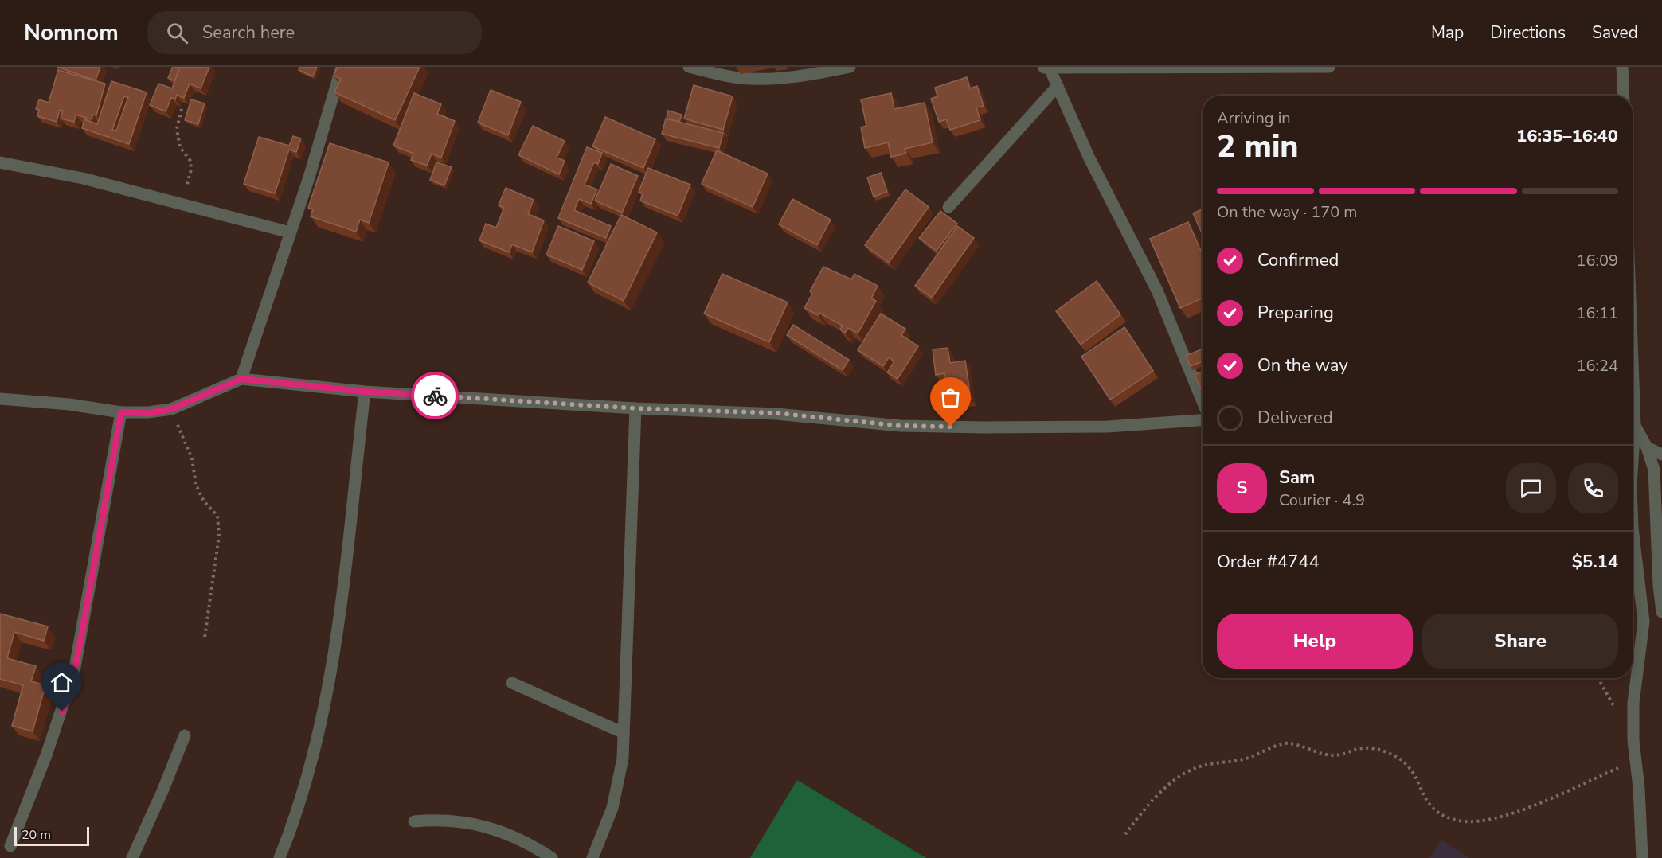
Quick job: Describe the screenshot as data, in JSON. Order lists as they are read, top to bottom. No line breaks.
{"scale_bar":"20 m","page":{"header":"Nomnom","search":"Search here","nav":["Map","Directions","Saved"],"heading":["2 min","Arriving in","16:35–16:40"],"panel":["Sam","Courier · 4.9","Order #4744","$5.14"],"bar":"On the way · 170 m","list":[["Confirmed","16:09"],["Preparing","16:11"],["On the way","16:24"],"Delivered"],"round":"S","buttons":["Help","Share"],"scale":"20 m"}}
